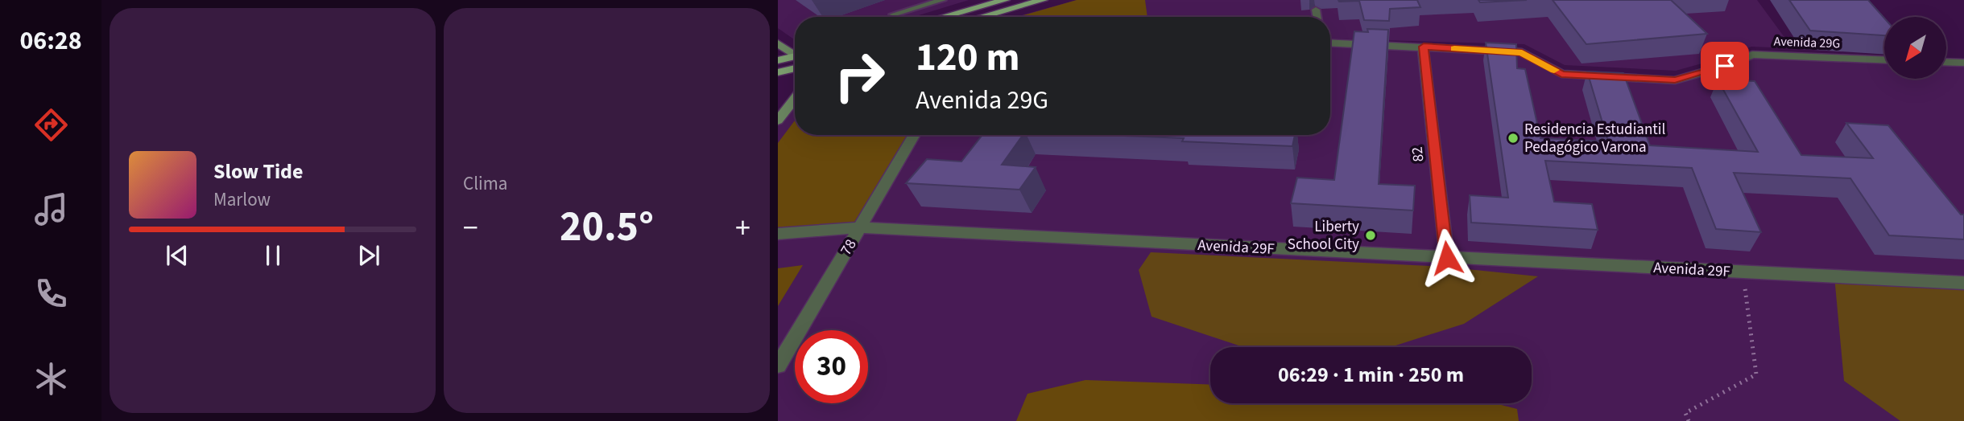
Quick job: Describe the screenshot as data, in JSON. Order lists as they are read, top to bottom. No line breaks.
{"streets":{"street":["Avenida 29G","82","78","Avenida 29F"]},"crossings":[["Avenida 29G","82"],["82","Avenida 29F"],["78","Avenida 29F"]],"places":["Residencia Estudiantil Pedagógico Varona","Liberty School City"],"north":"bottom left","page":{"tabs":"06:28","tile":"Clima","turn":["120 m","Avenida 29G"],"song":["Slow Tide","Marlow"],"heat":["−","20.5°","+"],"limit":"30","trip":"06:29 · 1 min · 250 m"}}
